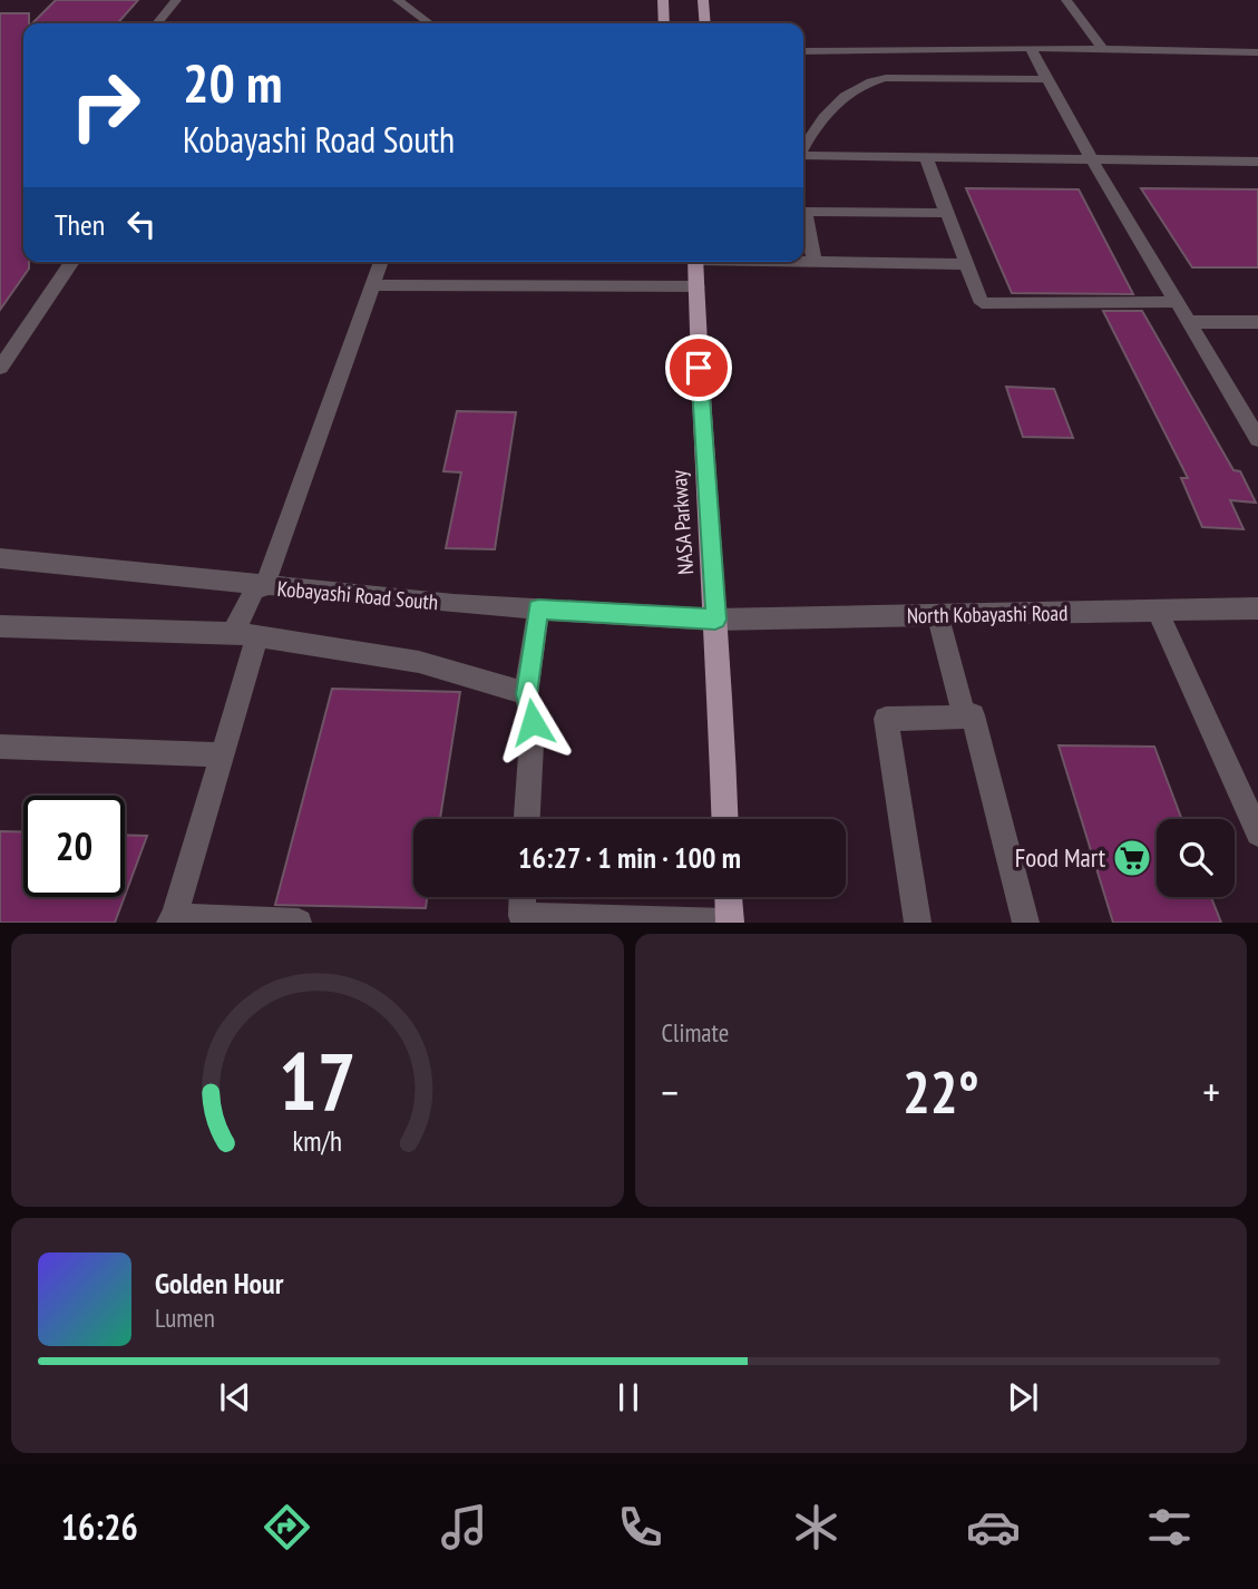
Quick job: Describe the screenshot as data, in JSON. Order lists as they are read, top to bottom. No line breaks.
{"streets":{"main road":["NASA Parkway"],"street":["Kobayashi Road South","North Kobayashi Road"]},"crossings":[["NASA Parkway","Kobayashi Road South"],["NASA Parkway","North Kobayashi Road"],["Kobayashi Road South","North Kobayashi Road"]],"places":{"supermarket":["Food Mart"]},"page":{"turn":["20 m","Kobayashi Road South"],"then":"Then","limit":"20","trip":"16:27 · 1 min · 100 m","tile":"Climate","heat":["−","22°","+"],"song":["Golden Hour","Lumen"],"tabs":"16:26","gauge":["17","km/h"]}}
